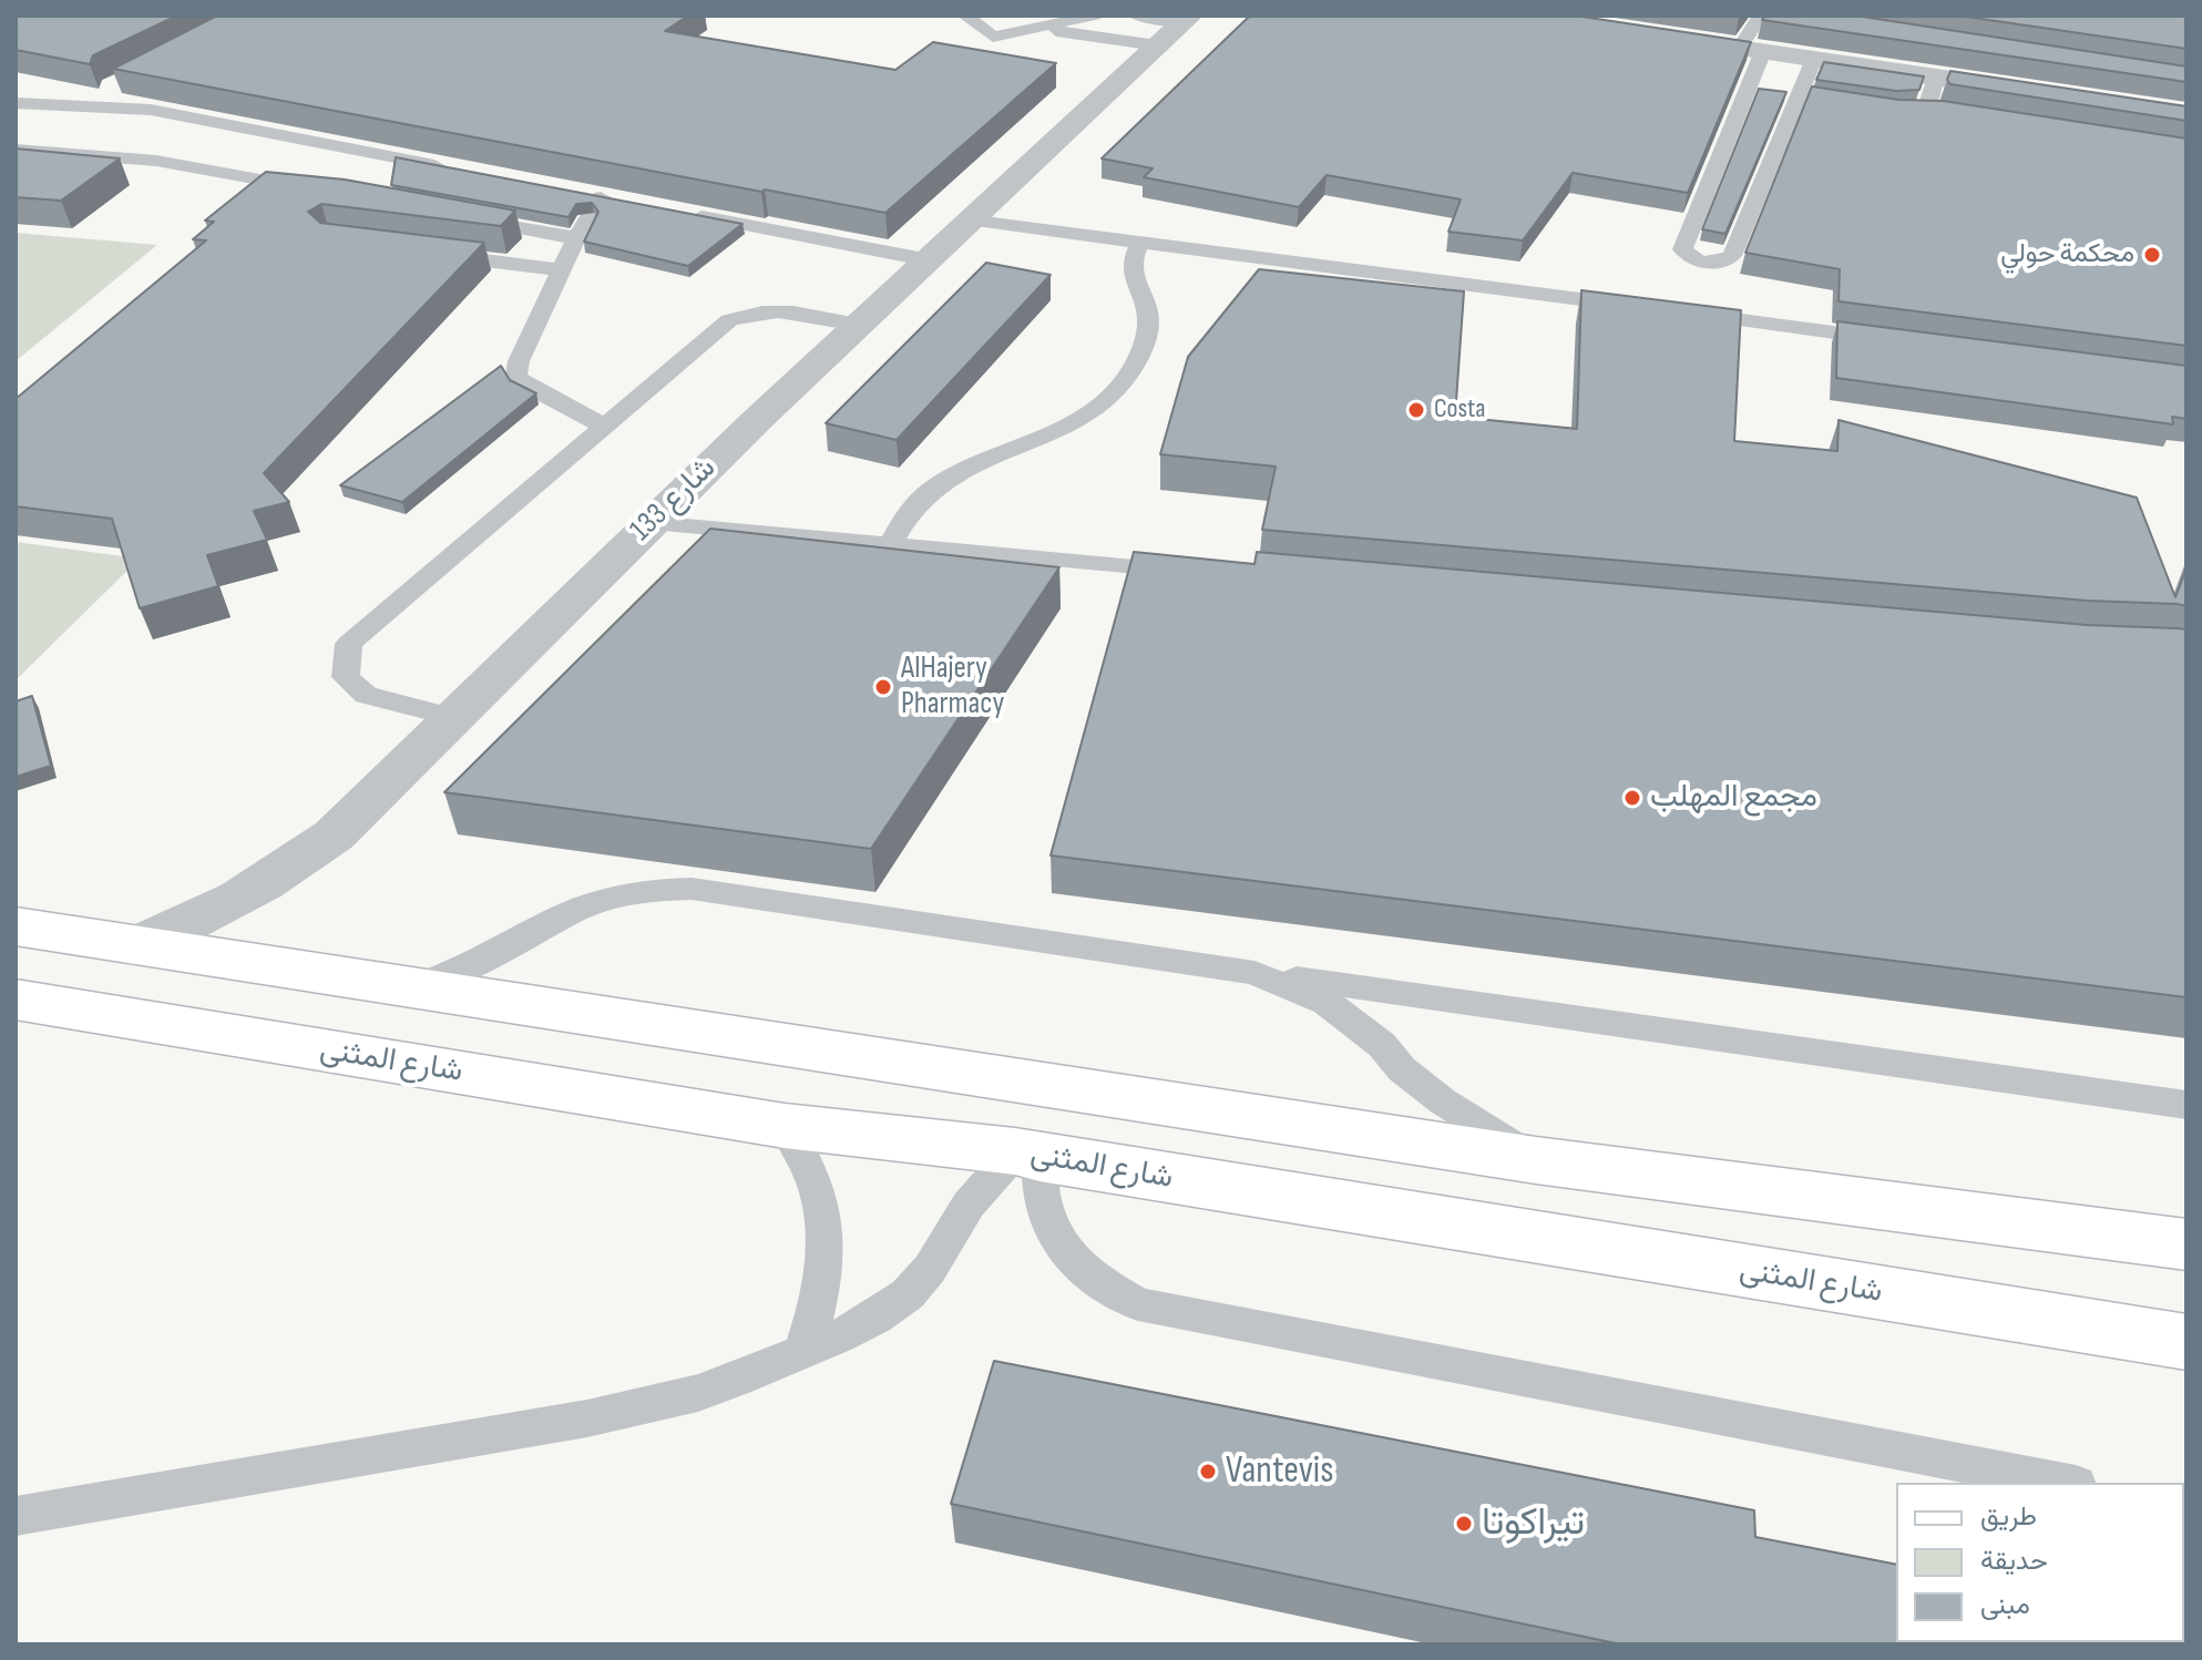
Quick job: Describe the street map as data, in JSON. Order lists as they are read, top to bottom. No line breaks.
{"streets":{"street":["شارع 133","شارع المثنى"]},"places":["محكمة حولي","Costa","AlHajery Pharmacy","مجمع المهلب","Vantevis","تيراكوتا"],"legend":["طريق","حديقة","مبنى"]}
